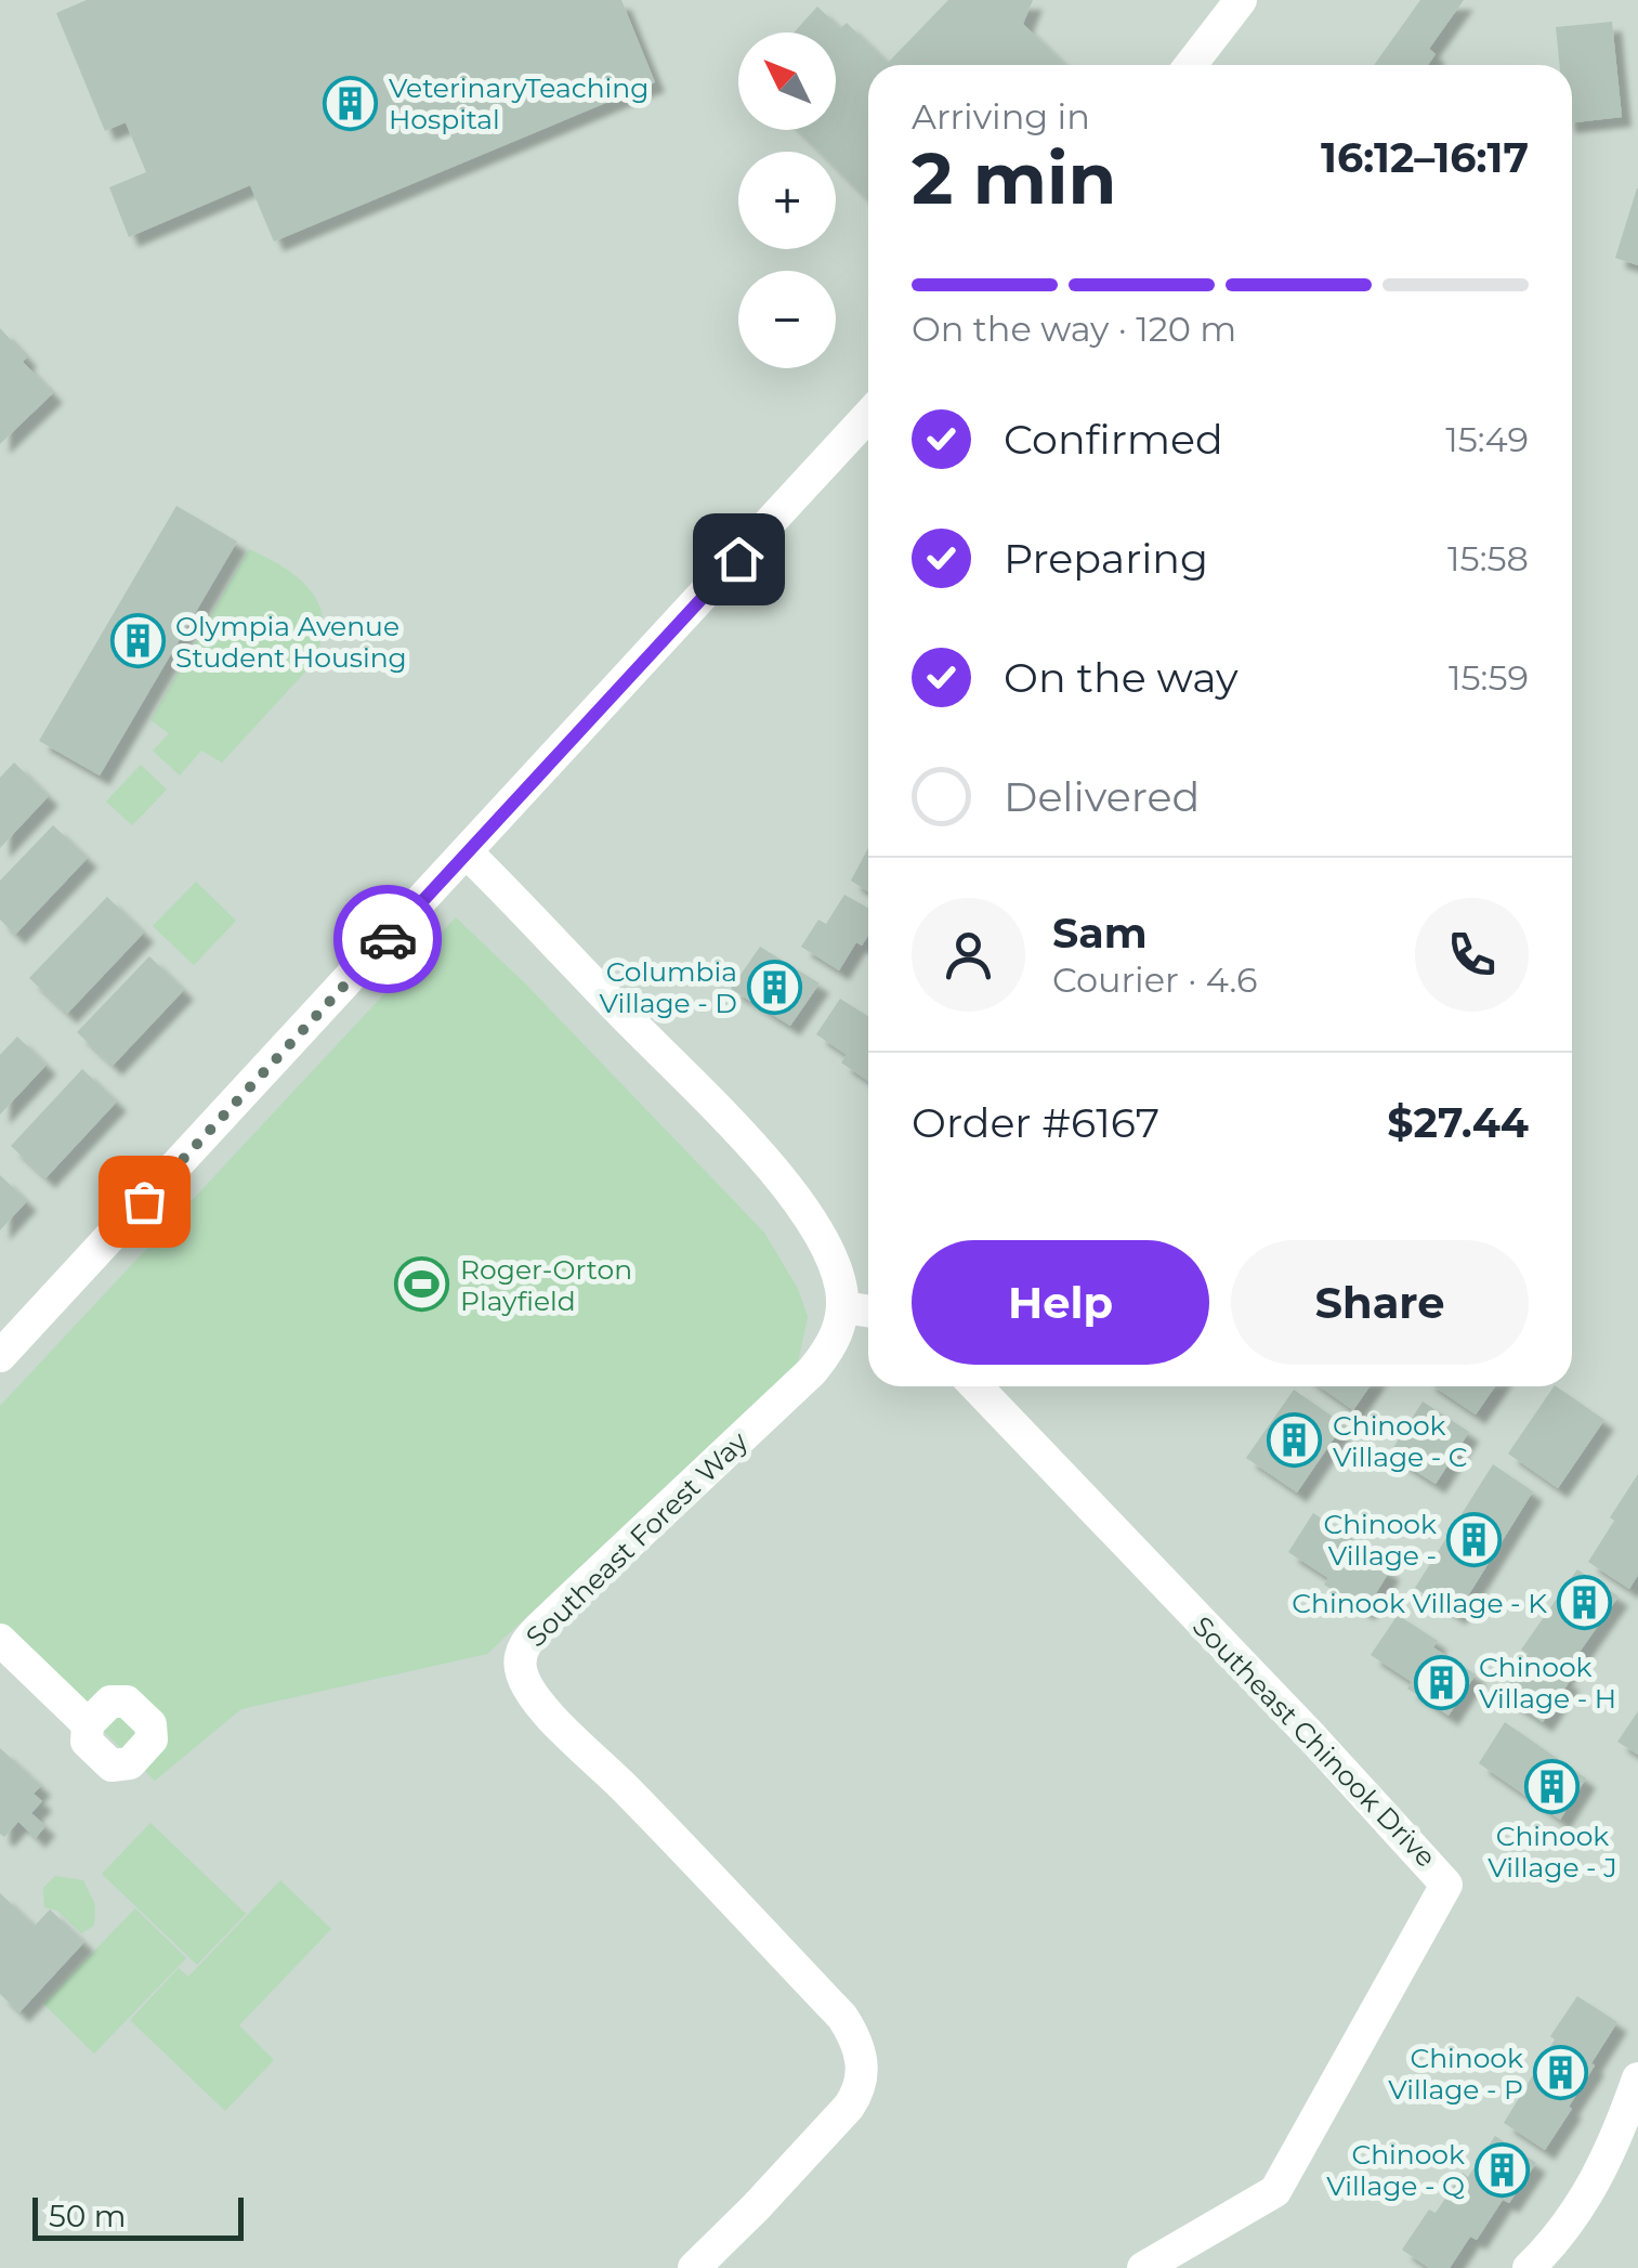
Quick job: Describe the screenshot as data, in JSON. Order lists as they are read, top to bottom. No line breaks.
{"streets":{"street":["Southeast Forest Way","Southeast Chinook Drive"]},"places":{"building":["VeterinaryTeaching Hospital","Olympia Avenue Student Housing","Columbia Village - D","Chinook Village - C","Chinook Village -","Chinook Village - K","Chinook Village - H","Chinook Village - J","Chinook Village - P","Chinook Village - Q"],"sports":["Roger-Orton Playfield"]},"scale_bar":"50 m","north":"top left","page":{"map_buttons":["+","−"],"heading":["2 min","Arriving in","16:12–16:17"],"panel":["Sam","Courier · 4.6","Order #6167","$27.44"],"bar":"On the way · 120 m","list":[["Confirmed","15:49"],["Preparing","15:58"],["On the way","15:59"],"Delivered"],"buttons":["Help","Share"],"scale":"50 m"}}
